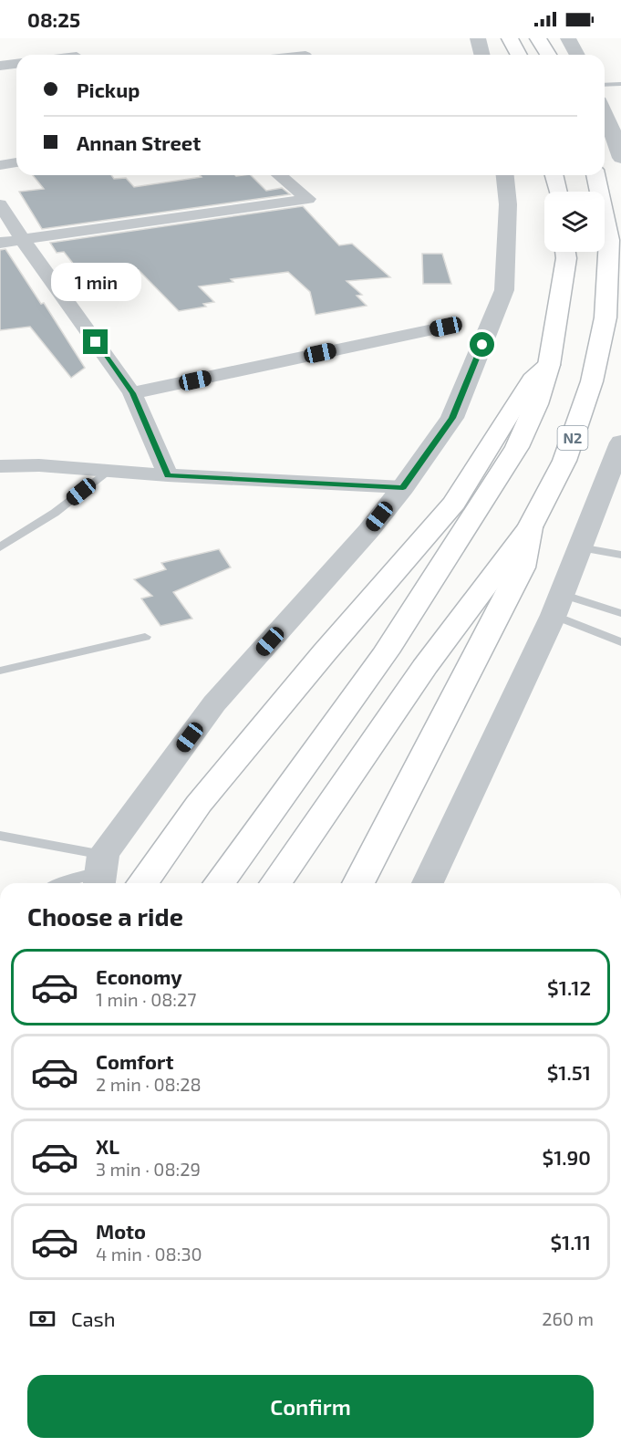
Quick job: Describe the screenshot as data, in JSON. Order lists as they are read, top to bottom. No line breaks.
{"streets":{"highway":["N2"]},"page":{"status":"08:25","banner":["Pickup","Annan Street"],"bubble":"1 min","heading":"Choose a ride","list":[{"name":"Economy","note":"1 min · 08:27","value":"$1.12"},{"name":"Comfort","note":"2 min · 08:28","value":"$1.51"},{"name":"XL","note":"3 min · 08:29","value":"$1.90"},{"name":"Moto","note":"4 min · 08:30","value":"$1.11"}],"pay":["Cash","260 m"],"buttons":"Confirm"}}
